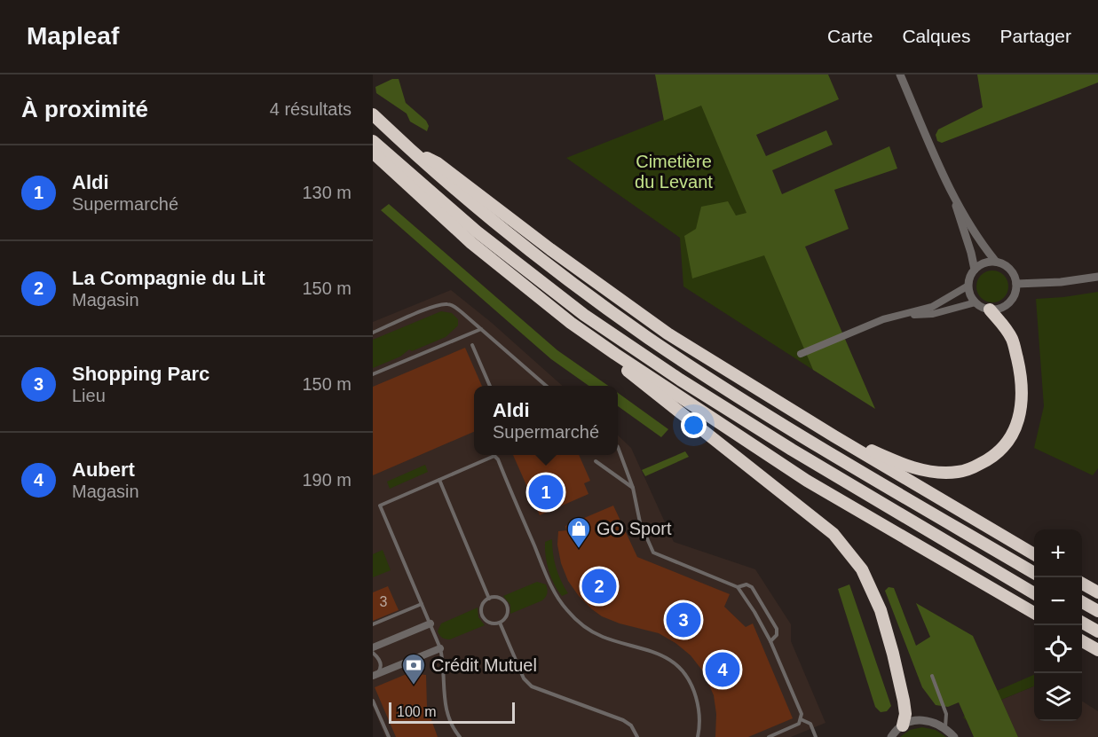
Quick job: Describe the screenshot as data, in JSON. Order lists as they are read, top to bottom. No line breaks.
{"parks":["Cimetière du Levant"],"places":{"shop":["GO Sport"],"bank":["Crédit Mutuel"]},"house_numbers":["3"],"scale_bar":"100 m","page":{"header":"Mapleaf","nav":["Carte","Calques","Partager"],"heading":["À proximité","4 résultats"],"list":[{"mark":"1","name":"Aldi","note":"Supermarché","value":"130 m"},{"mark":"2","name":"La Compagnie du Lit","note":"Magasin","value":"150 m"},{"mark":"3","name":"Shopping Parc","note":"Lieu","value":"150 m"},{"mark":"4","name":"Aubert","note":"Magasin","value":"190 m"}],"popup":["Aldi","Supermarché"],"pins":["1","2","3","4"],"map_buttons":["+","−"],"scale":"100 m"}}
